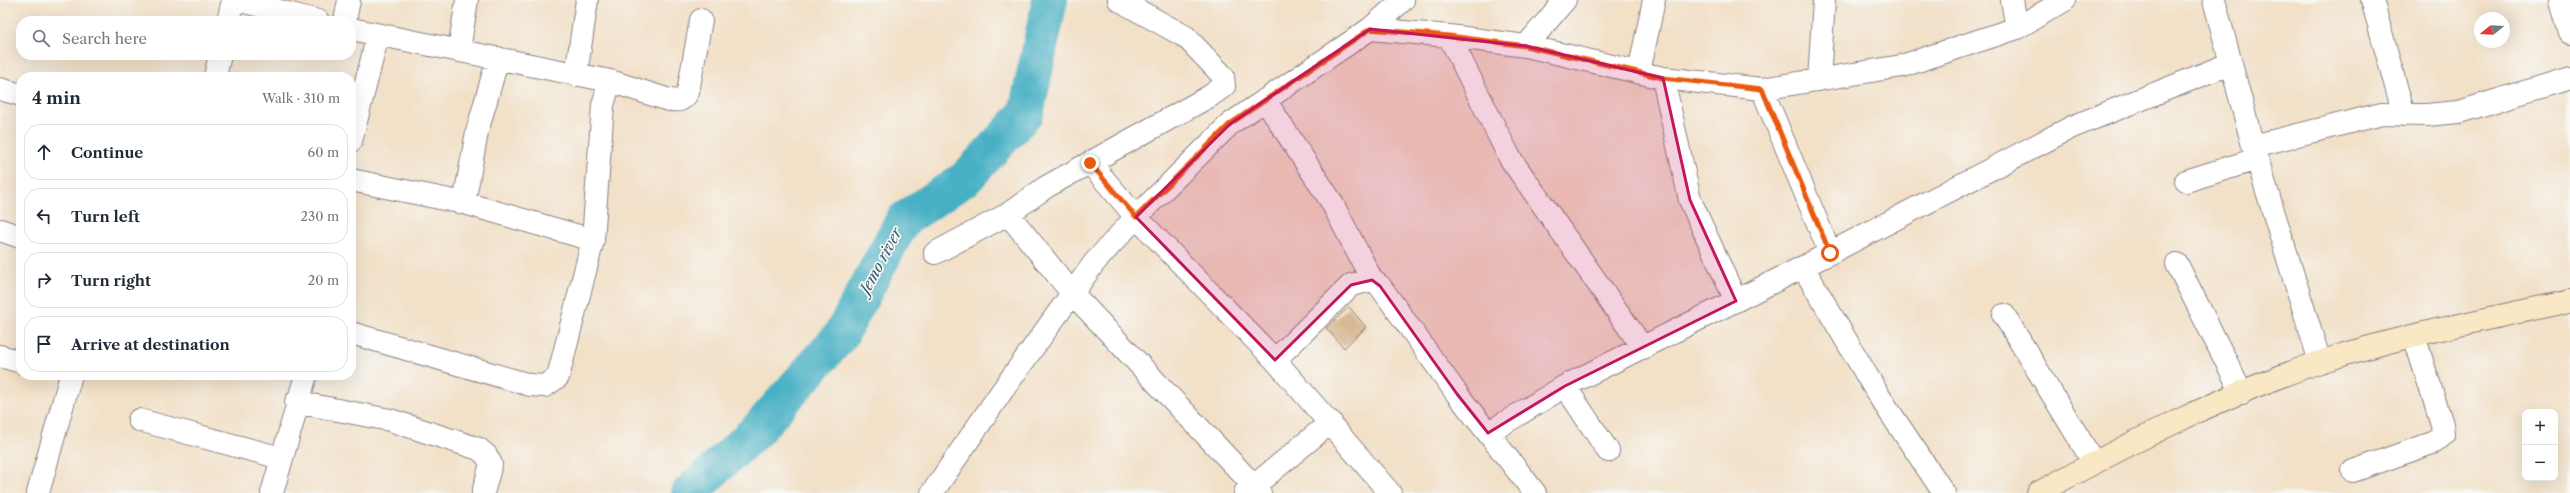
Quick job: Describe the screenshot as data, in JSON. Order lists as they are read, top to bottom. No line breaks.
{"water":["Jemo river"],"north":"left","page":{"search":"Search here","heading":["4 min","Walk · 310 m"],"list":[["Continue","60 m"],["Turn left","230 m"],["Turn right","20 m"],"Arrive at destination"],"map_buttons":["+","−"]}}
